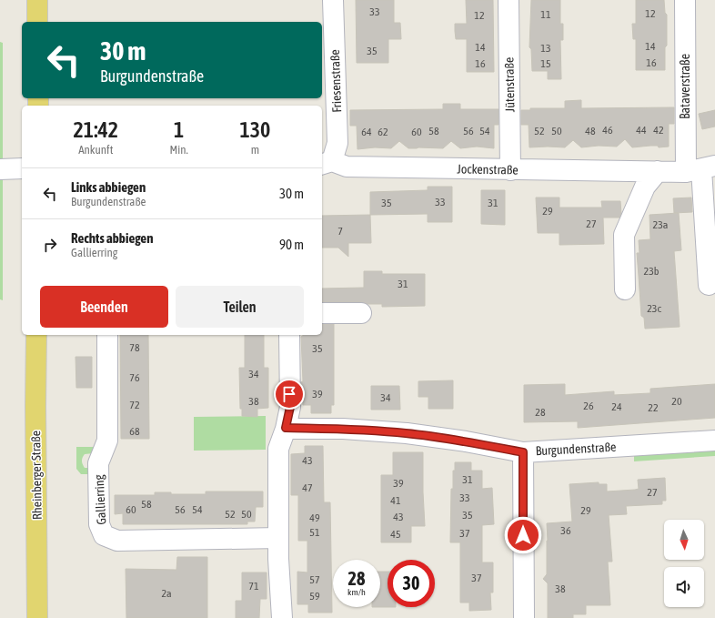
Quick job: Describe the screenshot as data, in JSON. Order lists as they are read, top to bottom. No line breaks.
{"streets":{"main road":["Rheinberger Straße"],"street":["Friesenstraße","Jütenstraße","Bataverstraße","Jockenstraße","Burgundenstraße","Gallierring"]},"crossings":[["Friesenstraße","Jockenstraße"],["Jütenstraße","Jockenstraße"],["Bataverstraße","Jockenstraße"]],"house_numbers":["33","12","11","12","14","14","13","35","16","16","15","46","44","42","58","56","54","52","50","48","64","62","60","33","35","31","29","27","23a","7","23b","31","23c","78","35","34","76","39","34","38","20","72","26","24","22","28","68","43","31","39","47","27","33","41","58","60","56","54","29","52","50","35","43","49","36","51","37","45","37","57","71","38","2a","59"],"north":"bottom","page":{"turn":["30 m","Burgundenstraße"],"eta":["21:42","Ankunft","1","Min.","130","m"],"list":[{"name":"Links abbiegen","note":"Burgundenstraße","value":"30 m"},{"name":"Rechts abbiegen","note":"Gallierring","value":"90 m"}],"buttons":["Beenden","Teilen"],"speed":"28 km/h","limit":"30"}}
